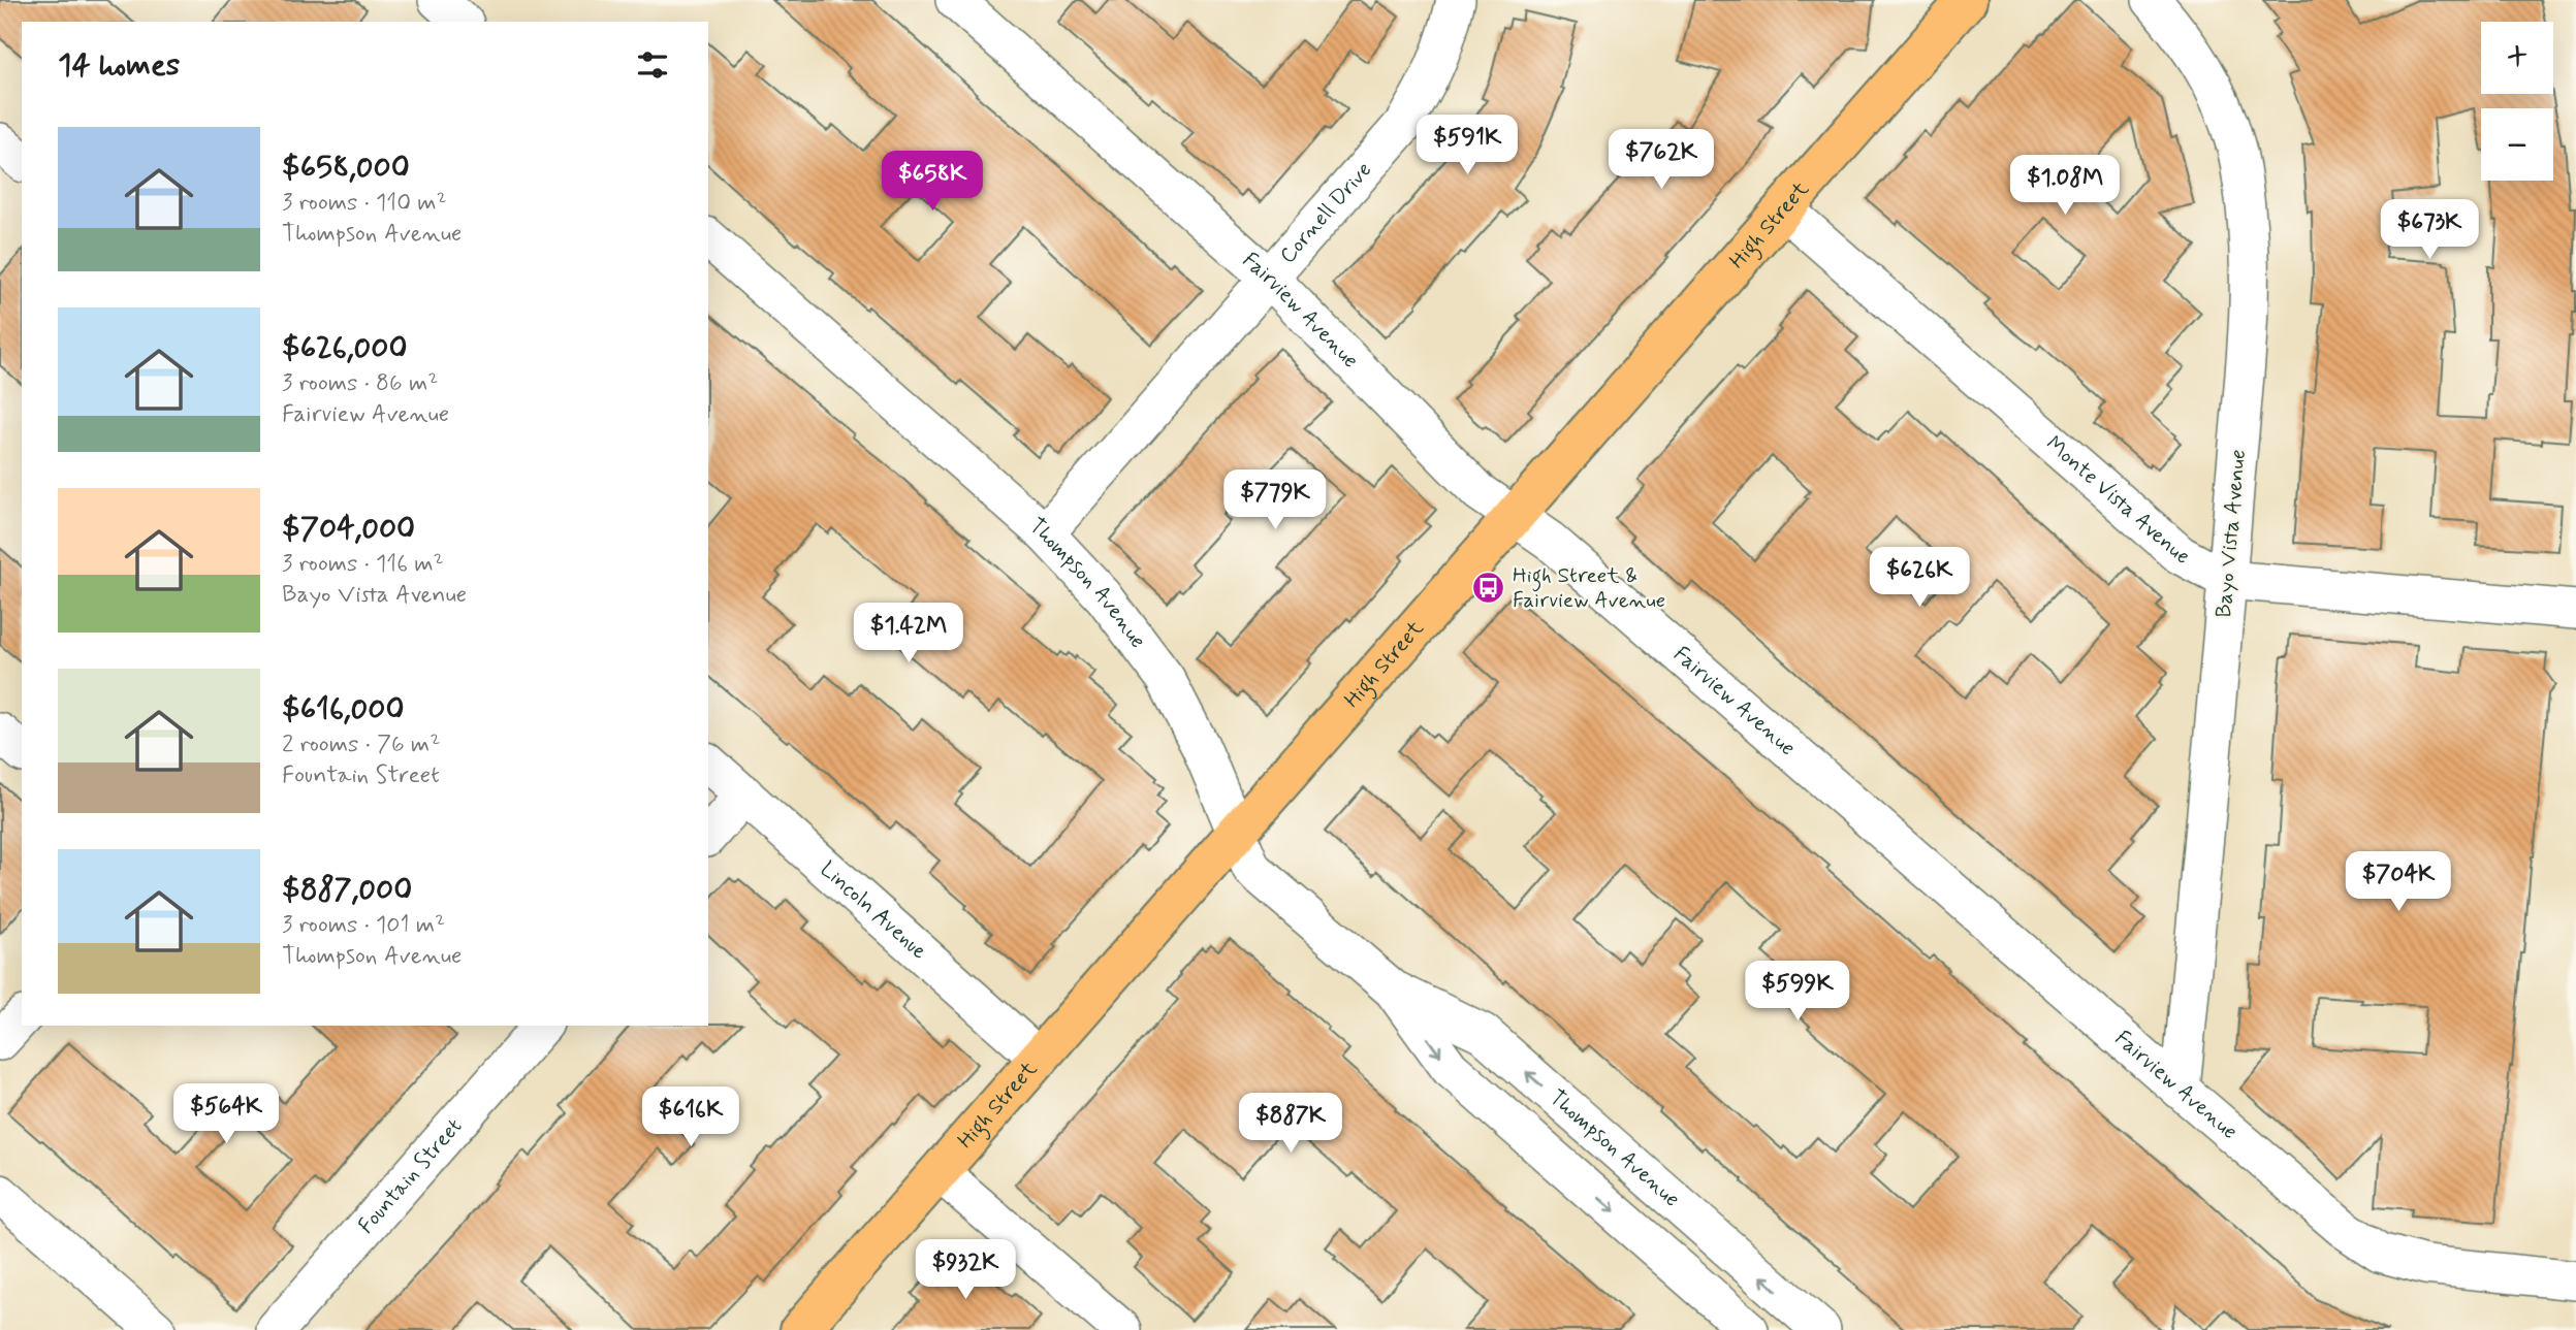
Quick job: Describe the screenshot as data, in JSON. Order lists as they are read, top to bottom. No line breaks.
{"streets":{"main road":["High Street"],"street":["Cornell Drive","Fairview Avenue","Monte Vista Avenue","Bayo Vista Avenue","Thompson Avenue","Lincoln Avenue","Fountain Street"]},"crossings":[["Cornell Drive","Fairview Avenue"],["Cornell Drive","Thompson Avenue"],["High Street","Fairview Avenue"],["High Street","Monte Vista Avenue"],["High Street","Thompson Avenue"],["High Street","Lincoln Avenue"],["Fairview Avenue","Bayo Vista Avenue"],["Monte Vista Avenue","Bayo Vista Avenue"]],"places":{"bus stop":["High Street & Fairview Avenue"]},"page":{"map_buttons":["+","−"],"heading":"14 homes","list":[{"name":"$658,000","note":"3 rooms · 110 m² · Thompson Avenue"},{"name":"$626,000","note":"3 rooms · 86 m² · Fairview Avenue"},{"name":"$704,000","note":"3 rooms · 116 m² · Bayo Vista Avenue"},{"name":"$616,000","note":"2 rooms · 76 m² · Fountain Street"},{"name":"$887,000","note":"3 rooms · 101 m² · Thompson Avenue"}],"price":["$591K","$762K","$658K","$1.08M","$673K","$779K","$626K","$1.42M","$704K","$599K","$564K","$616K","$887K","$932K"]}}
